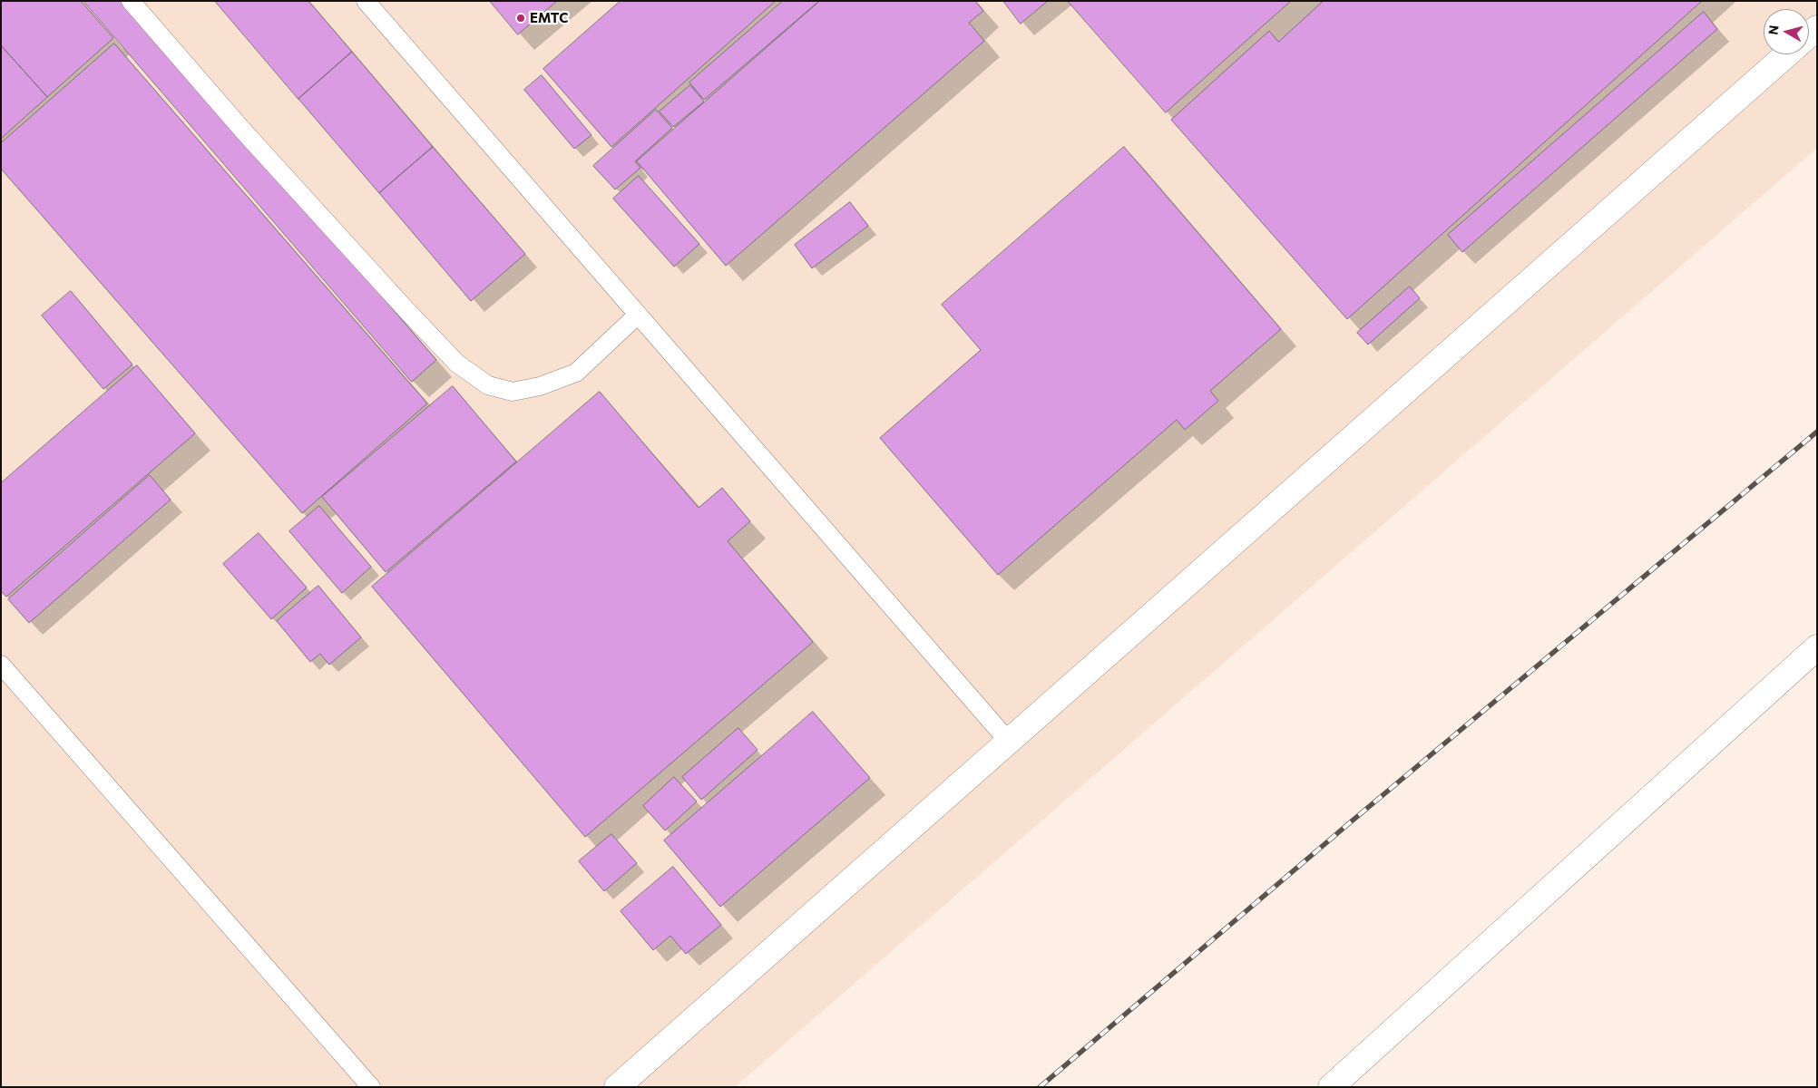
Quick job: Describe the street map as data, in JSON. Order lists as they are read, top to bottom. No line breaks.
{"places":["EMTC"],"north":"left"}
